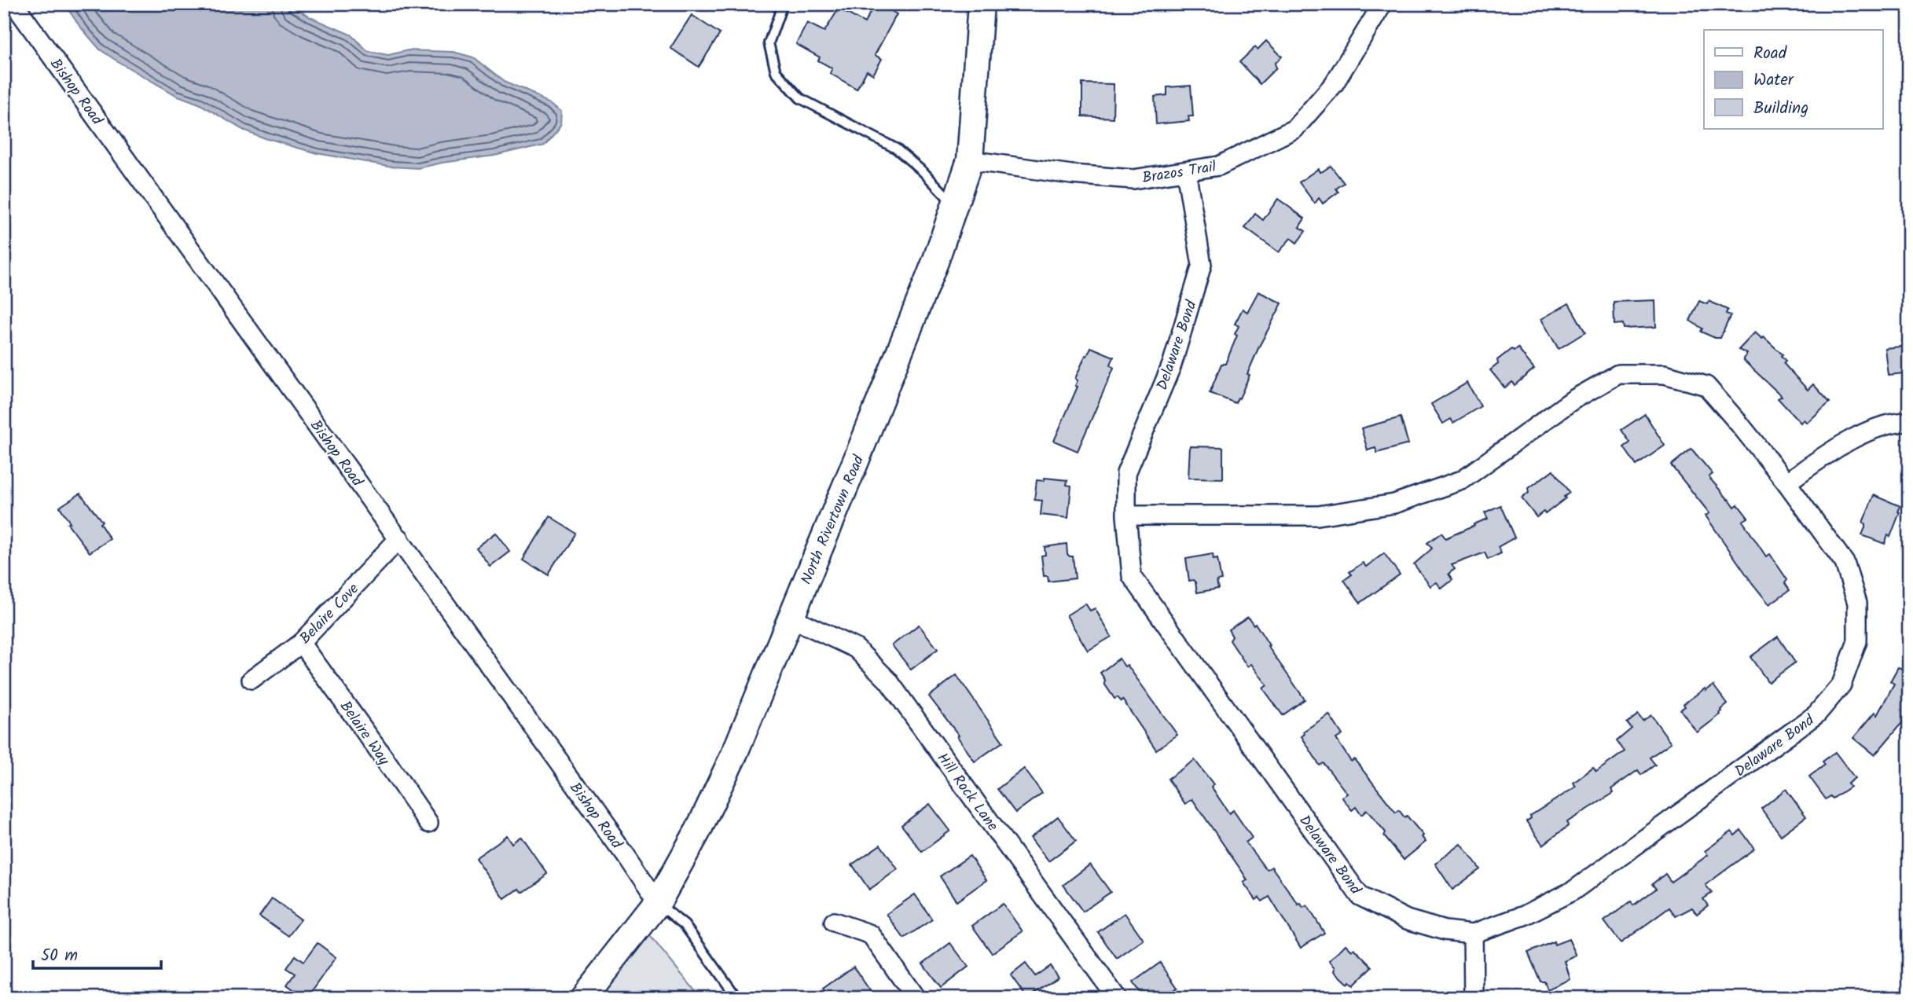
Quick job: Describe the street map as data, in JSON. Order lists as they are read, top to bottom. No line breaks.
{"streets":{"street":["Bishop Road","Brazos Trail","Delaware Bond","North Rivertown Road","Belaire Cove","Belaire Way","Hill Rock Lane"]},"crossings":[["Bishop Road","North Rivertown Road"],["Bishop Road","Belaire Cove"],["Brazos Trail","Delaware Bond"],["Brazos Trail","North Rivertown Road"],["North Rivertown Road","Hill Rock Lane"],["Belaire Cove","Belaire Way"]],"legend":["Road","Water","Building"],"scale_bar":"50 m"}
